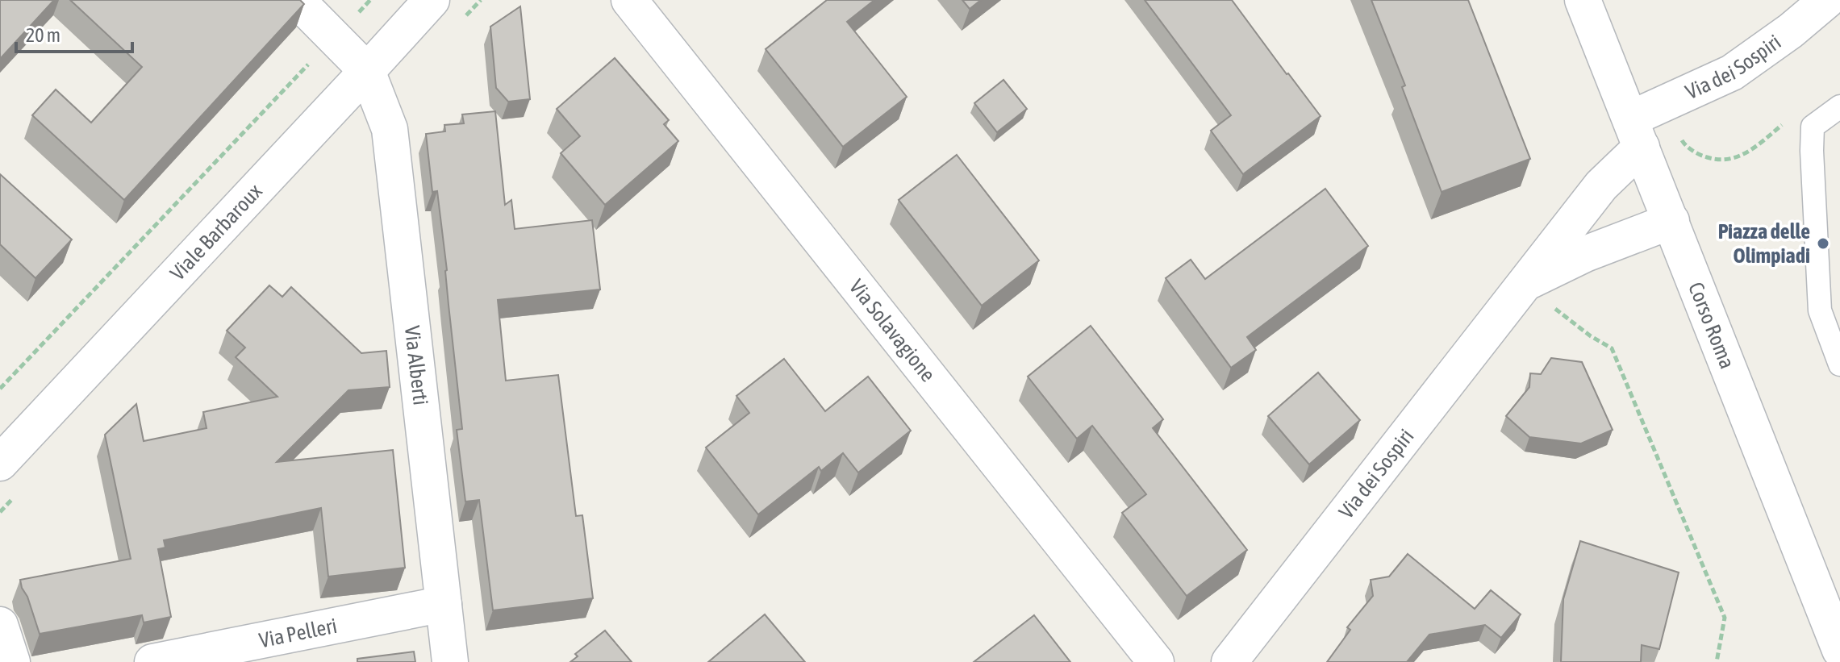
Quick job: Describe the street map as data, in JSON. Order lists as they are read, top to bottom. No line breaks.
{"streets":{"street":["Via dei Sospiri","Viale Barbaroux","Corso Roma","Via Solavagione","Via Alberti","Via Pelleri"]},"crossings":[["Via dei Sospiri","Corso Roma"],["Viale Barbaroux","Via Alberti"],["Via Alberti","Via Pelleri"]],"places":["Piazza delle Olimpiadi"],"scale_bar":"20 m"}
